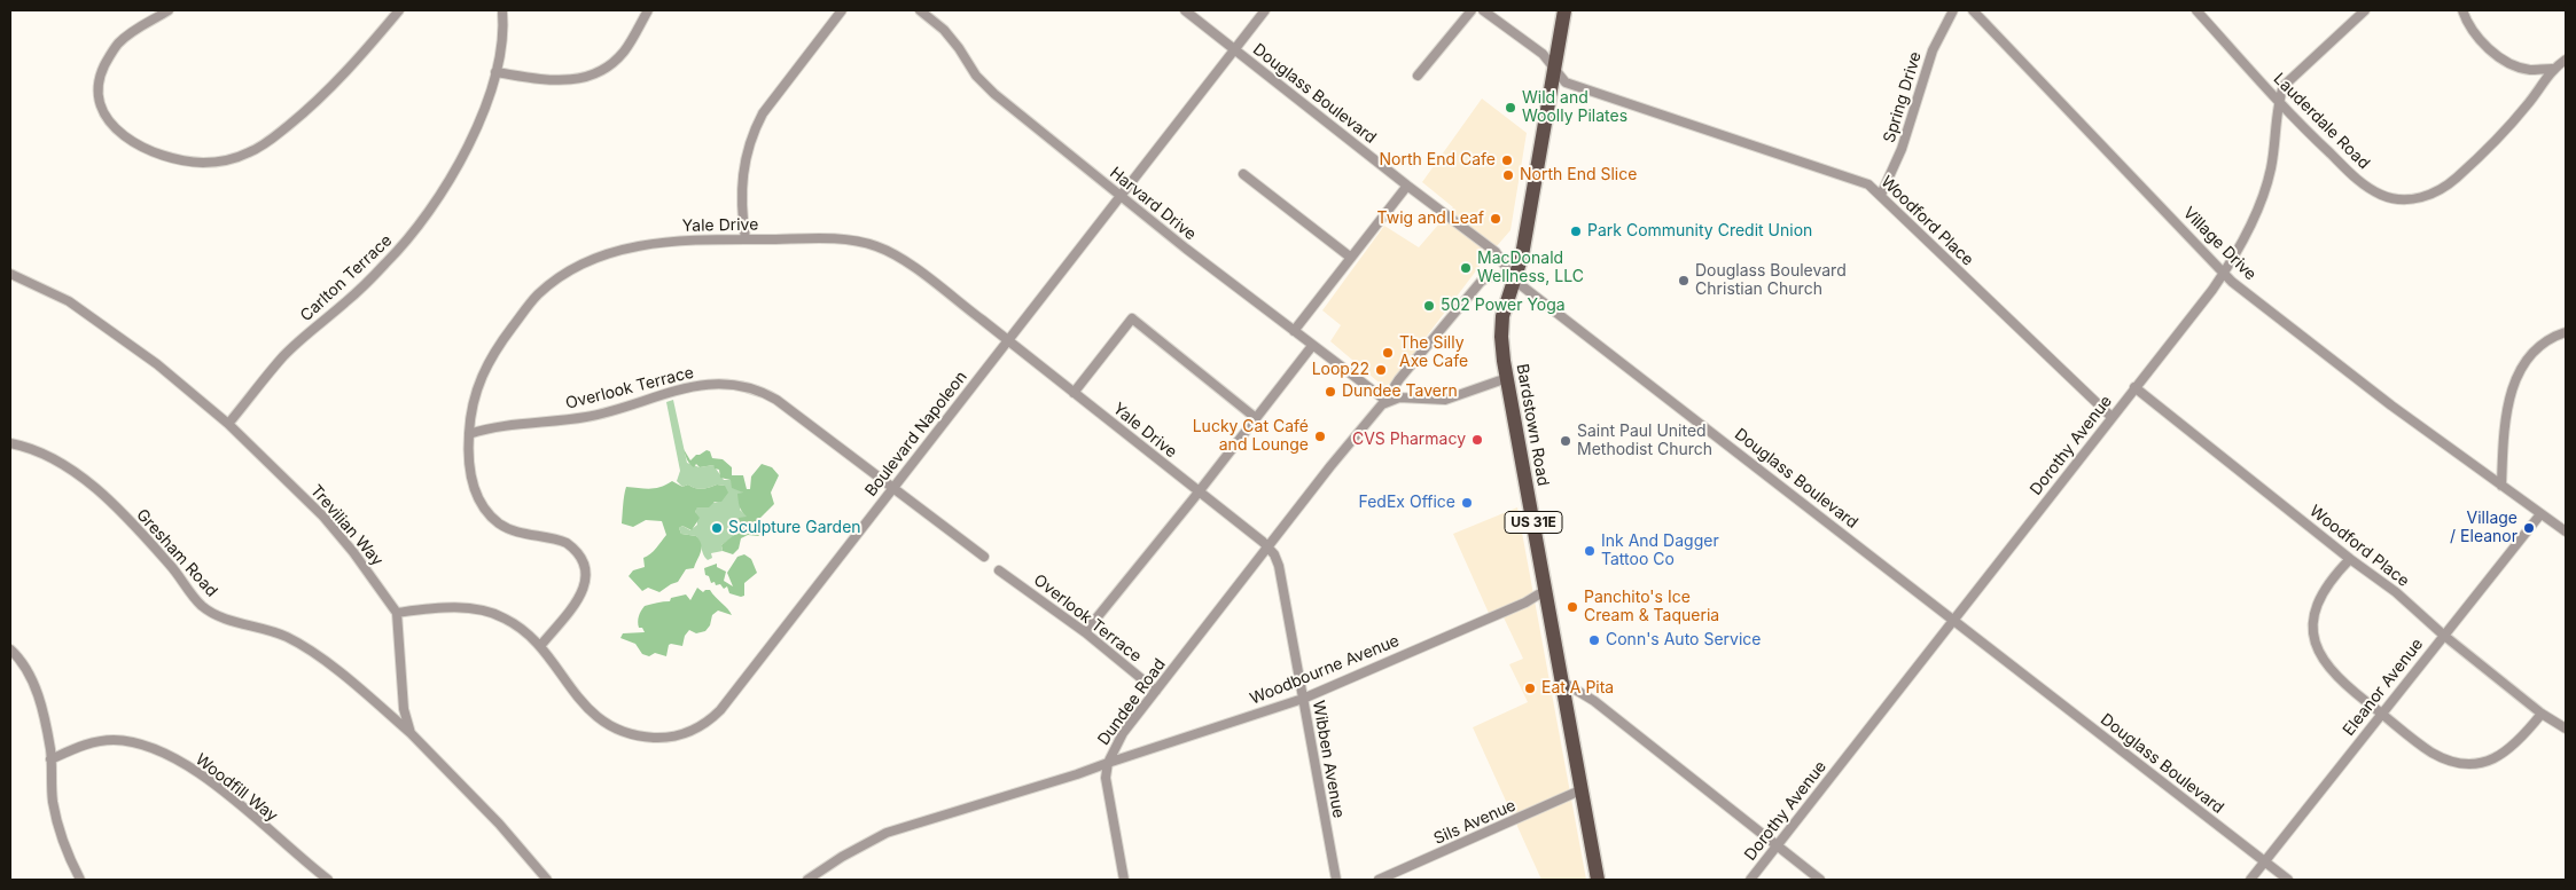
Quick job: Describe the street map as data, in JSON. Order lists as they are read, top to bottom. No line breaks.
{"streets":{"main road":["Bardstown Road","US 31E"],"street":["Douglass Boulevard","Spring Drive","Lauderdale Road","Harvard Drive","Woodford Place","Yale Drive","Village Drive","Carlton Terrace","Overlook Terrace","Boulevard Napoleon","Dorothy Avenue","Trevilian Way","Gresham Road","Woodbourne Avenue","Eleanor Avenue","Dundee Road","Wibben Avenue","Woodfill Way","Sils Avenue"]},"crossings":[["Douglass Boulevard","Bardstown Road"],["Douglass Boulevard","Boulevard Napoleon"],["Douglass Boulevard","Dorothy Avenue"],["Douglass Boulevard","Eleanor Avenue"],["Spring Drive","Woodford Place"],["Lauderdale Road","Dorothy Avenue"],["Harvard Drive","Boulevard Napoleon"],["Harvard Drive","Dundee Road"],["Woodford Place","Bardstown Road"],["Woodford Place","Dorothy Avenue"],["Woodford Place","Eleanor Avenue"],["Yale Drive","Overlook Terrace"],["Yale Drive","Boulevard Napoleon"],["Yale Drive","Dundee Road"],["Yale Drive","Wibben Avenue"],["Village Drive","Dorothy Avenue"],["Village Drive","Eleanor Avenue"],["Carlton Terrace","Trevilian Way"],["Overlook Terrace","Boulevard Napoleon"],["Overlook Terrace","Dundee Road"],["Bardstown Road","Woodbourne Avenue"],["Bardstown Road","Sils Avenue"],["Boulevard Napoleon","Trevilian Way"],["Woodbourne Avenue","Dundee Road"],["Woodbourne Avenue","Wibben Avenue"],["Dundee Road","Wibben Avenue"]],"places":["Wild and Woolly Pilates","North End Cafe","North End Slice","Twig and Leaf","Park Community Credit Union","MacDonald Wellness, LLC","Douglass Boulevard Christian Church","502 Power Yoga","The Silly Axe Cafe","Loop22","Dundee Tavern","Lucky Cat Café and Lounge","CVS Pharmacy","Saint Paul United Methodist Church","FedEx Office","Sculpture Garden","Village / Eleanor","Ink And Dagger Tattoo Co","Panchito's Ice Cream & Taqueria","Conn's Auto Service","Eat A Pita"]}
